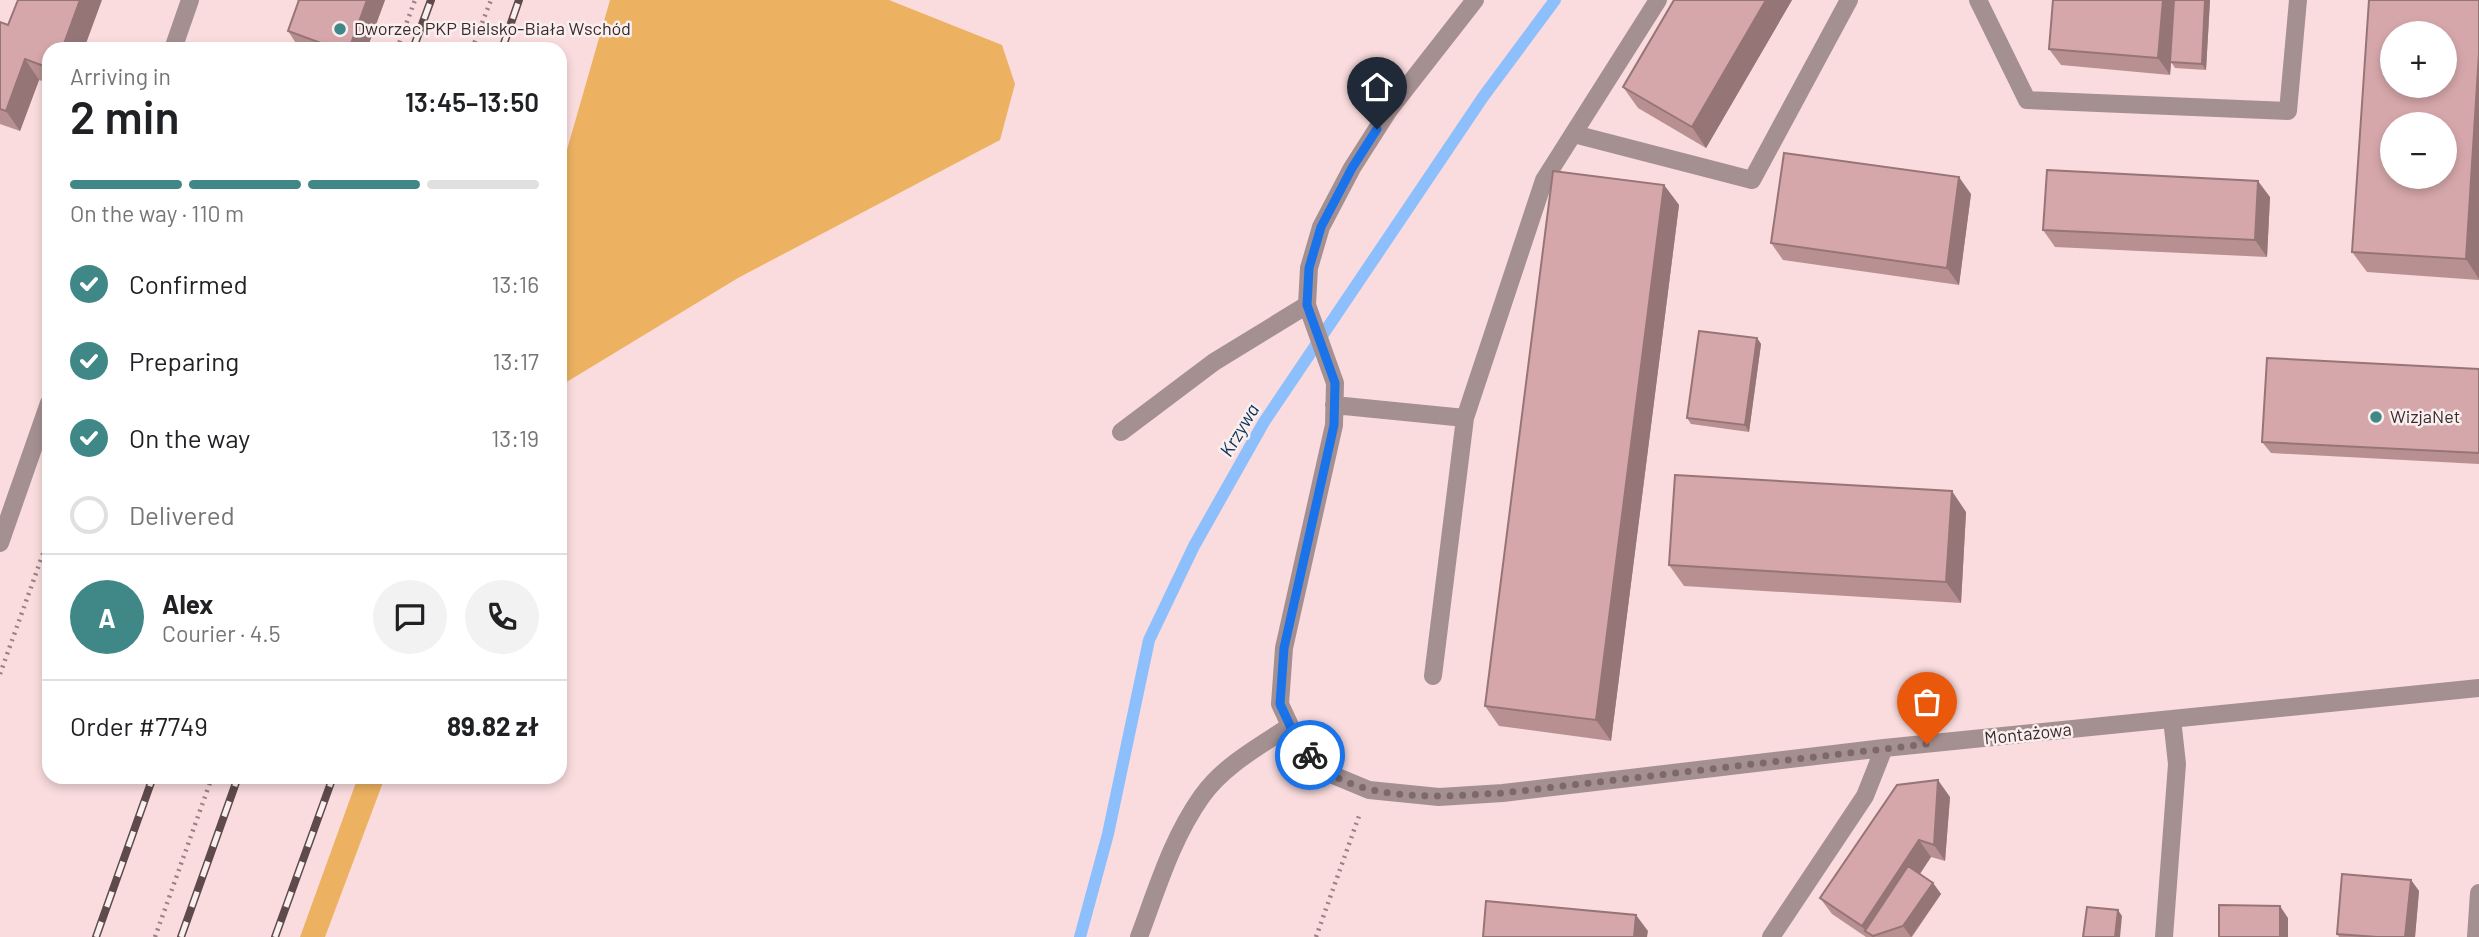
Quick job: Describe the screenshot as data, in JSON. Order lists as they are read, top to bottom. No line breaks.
{"streets":{"street":["Montażowa"]},"water":["Krzywa"],"places":["Dworzec PKP Bielsko-Biała Wschód","WizjaNet"],"page":{"map_buttons":["+","−"],"heading":["2 min","Arriving in","13:45–13:50"],"panel":["Alex","Courier · 4.5","Order #7749","89.82 zł"],"bar":"On the way · 110 m","list":[["Confirmed","13:16"],["Preparing","13:17"],["On the way","13:19"],"Delivered"],"round":"A"}}
